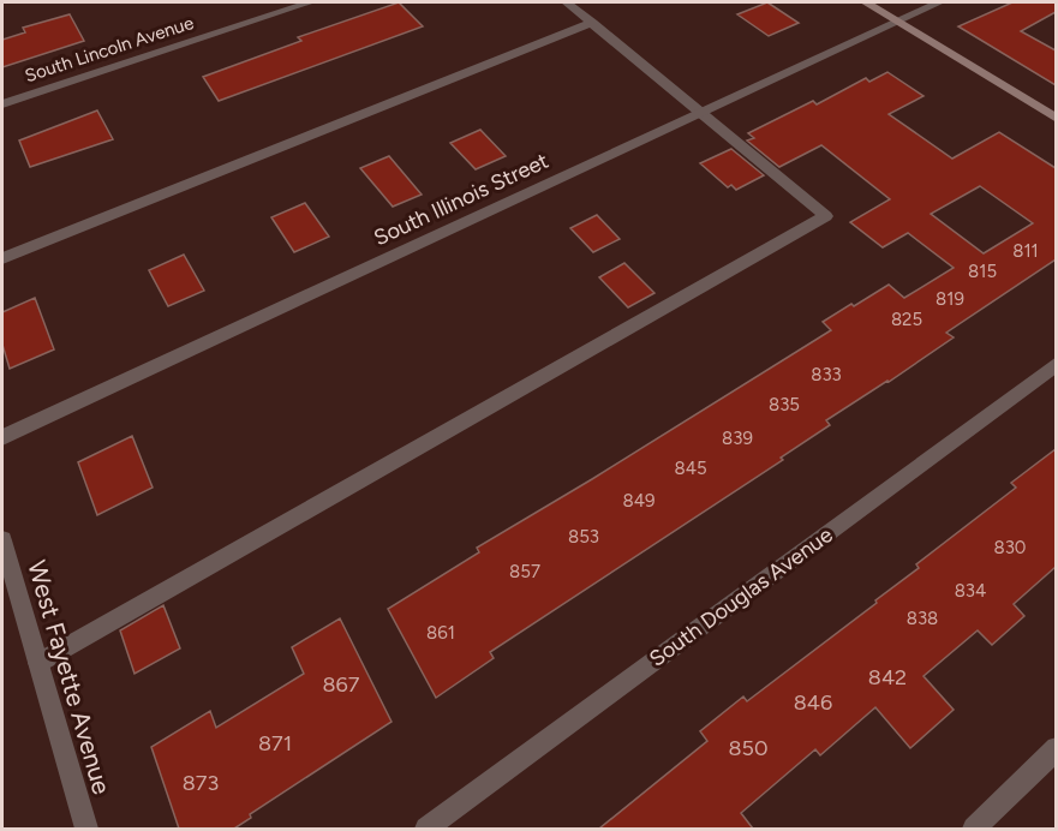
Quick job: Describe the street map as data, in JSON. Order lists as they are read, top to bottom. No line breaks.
{"streets":{"street":["South Lincoln Avenue","South Illinois Street","South Douglas Avenue","West Fayette Avenue"]},"house_numbers":["811","815","819","825","833","835","839","845","849","853","830","857","834","838","861","842","867","846","871","850","873"]}
